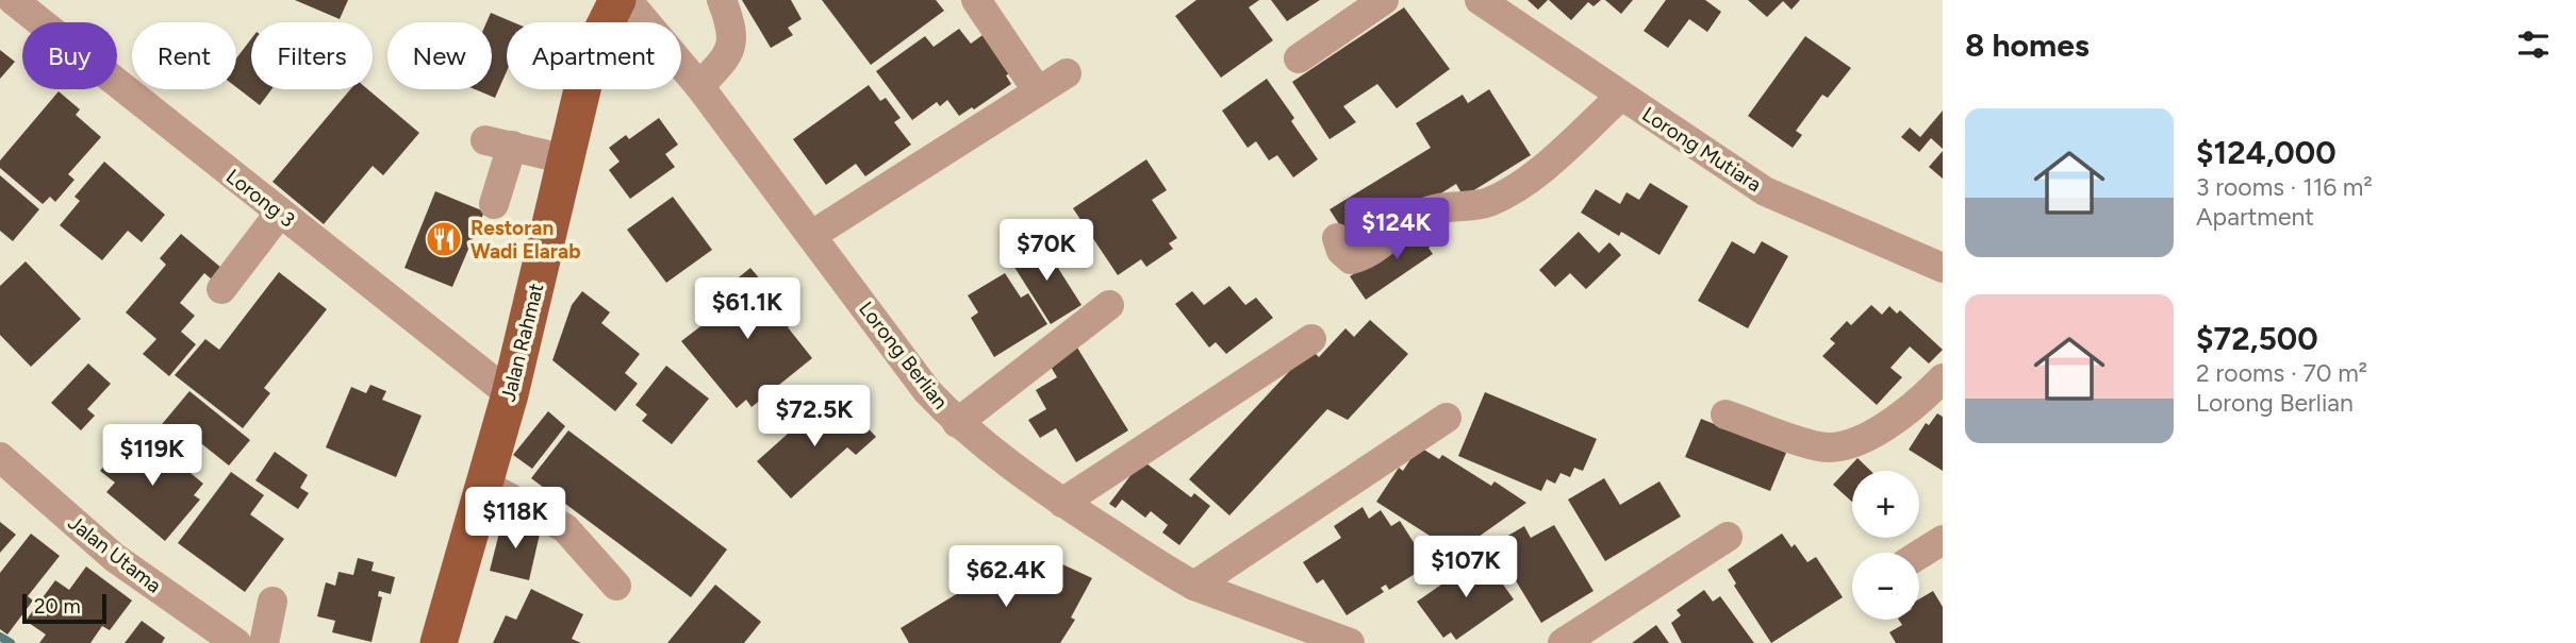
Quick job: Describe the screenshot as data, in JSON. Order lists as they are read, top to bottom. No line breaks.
{"streets":{"main road":["Jalan Rahmat"],"street":["Lorong Mutiara","Lorong 3","Lorong Berlian","Jalan Utama"]},"crossings":[["Lorong 3","Jalan Rahmat"]],"places":{"restaurant":["Restoran Wadi Elarab"]},"scale_bar":"20 m","page":{"heading":"8 homes","chip":["Buy","Rent","Filters","New","Apartment"],"list":[{"name":"$124,000","note":"3 rooms · 116 m² · Apartment"},{"name":"$72,500","note":"2 rooms · 70 m² · Lorong Berlian"}],"price":["$124K","$70K","$61.1K","$72.5K","$119K","$118K","$107K","$62.4K"],"map_buttons":["+","−"],"scale":"20 m"}}
